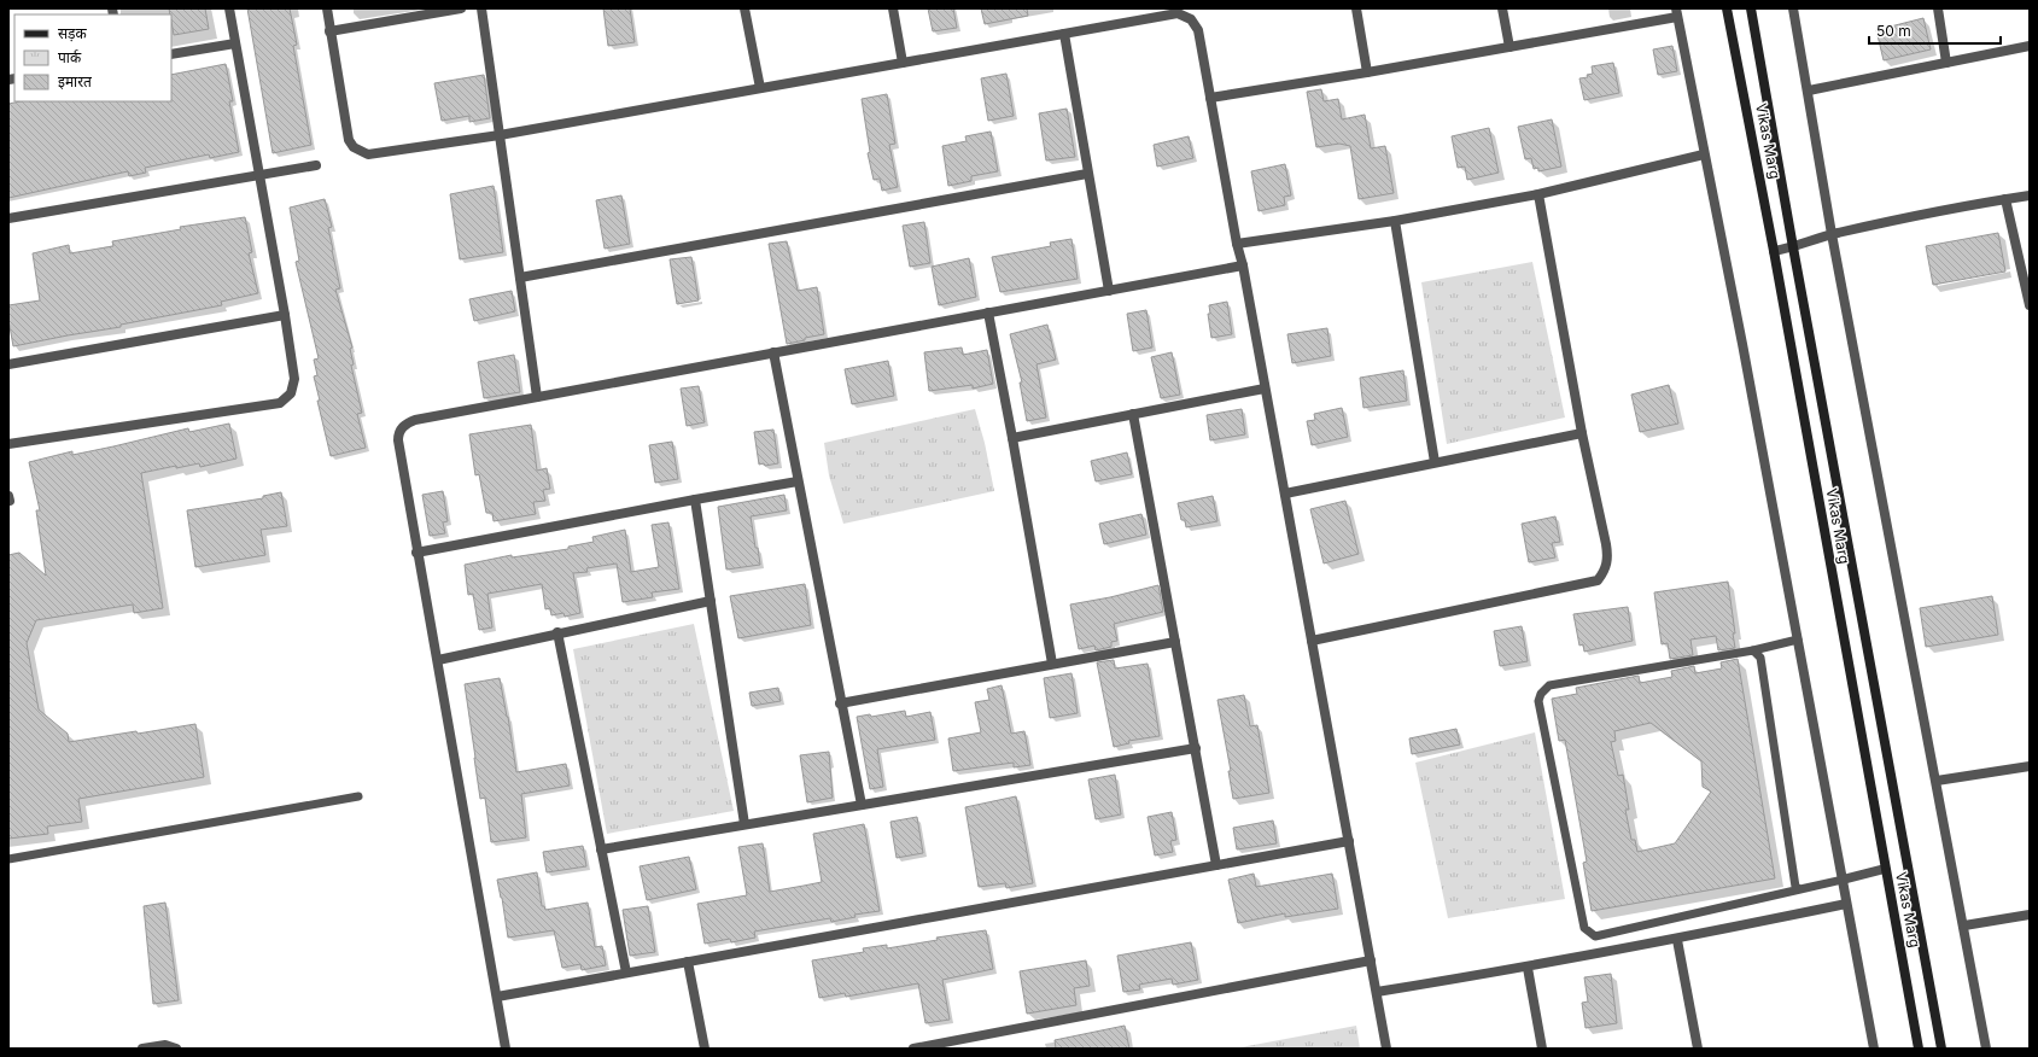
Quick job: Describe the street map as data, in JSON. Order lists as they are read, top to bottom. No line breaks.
{"streets":{"main road":["Vikas Marg"]},"legend":["सड़क","पार्क","इमारत"],"scale_bar":"50 m"}
